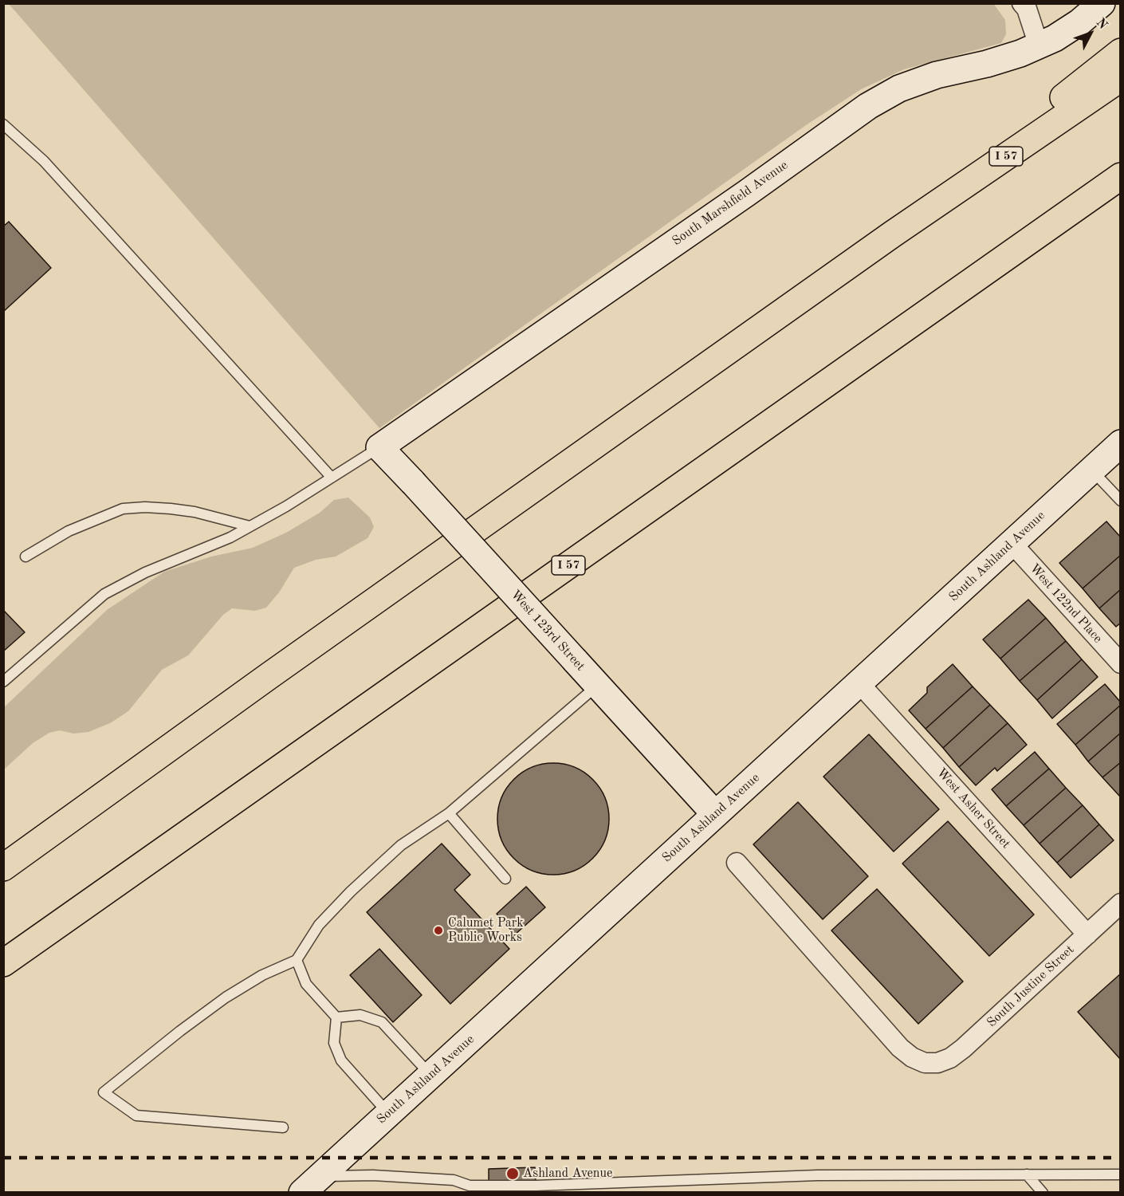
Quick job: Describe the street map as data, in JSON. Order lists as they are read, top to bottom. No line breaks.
{"streets":{"highway":["I 57"],"main road":["South Marshfield Avenue","South Ashland Avenue","West 123rd Street"],"street":["West 122nd Place","West Asher Street","South Justine Street"]},"crossings":[["South Marshfield Avenue","West 123rd Street"],["South Ashland Avenue","West 122nd Place"],["South Ashland Avenue","West 123rd Street"],["South Ashland Avenue","West Asher Street"],["West Asher Street","South Justine Street"]],"places":["Calumet Park Public Works","Ashland Avenue"],"north":"top right"}
